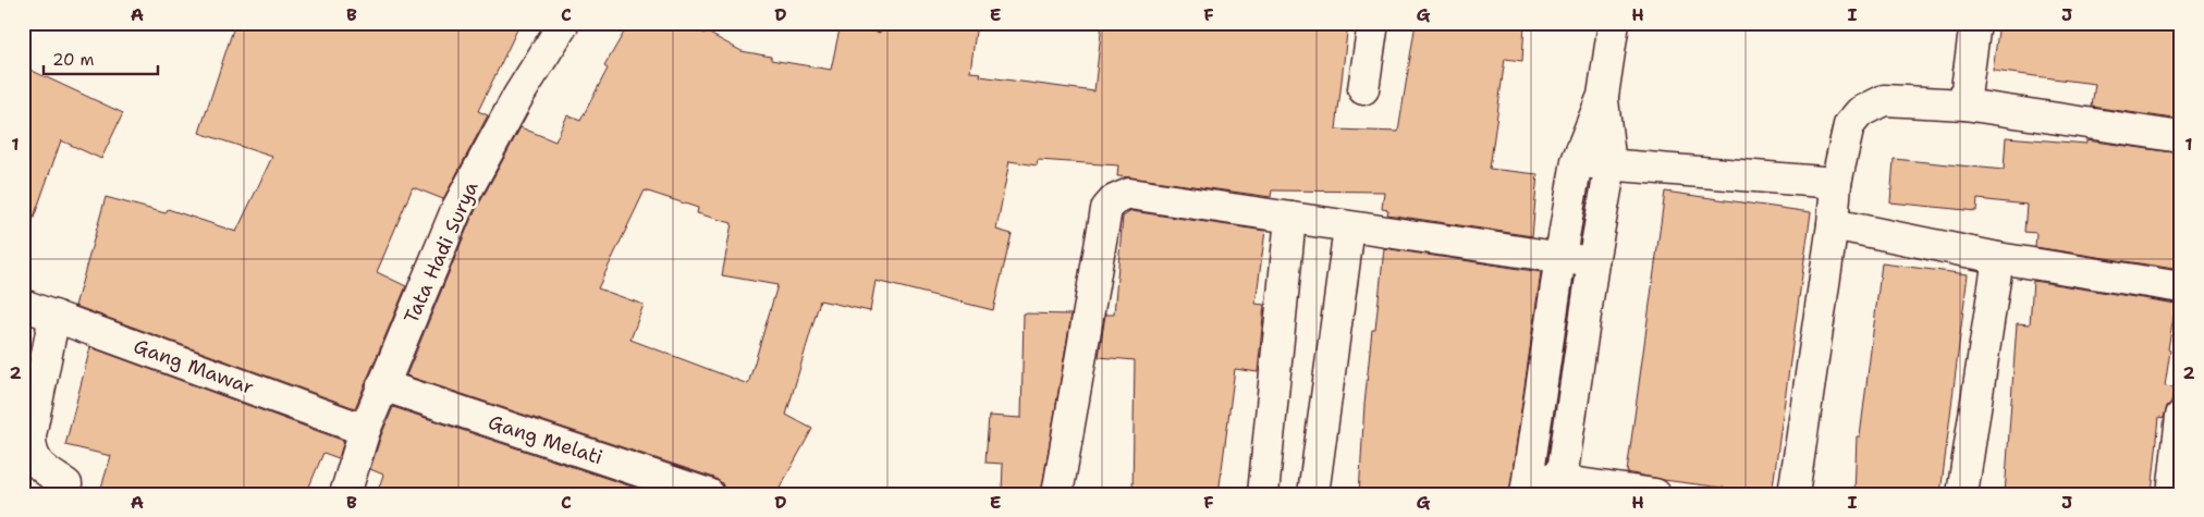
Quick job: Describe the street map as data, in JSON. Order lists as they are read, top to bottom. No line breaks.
{"streets":{"street":["Tata Hadi Surya","Gang Mawar","Gang Melati"]},"crossings":[["Tata Hadi Surya","Gang Mawar"],["Tata Hadi Surya","Gang Melati"]],"scale_bar":"20 m","grid":{"columns":["A","B","C","D","E","F","G","H","I","J"],"rows":["1","2"]}}
